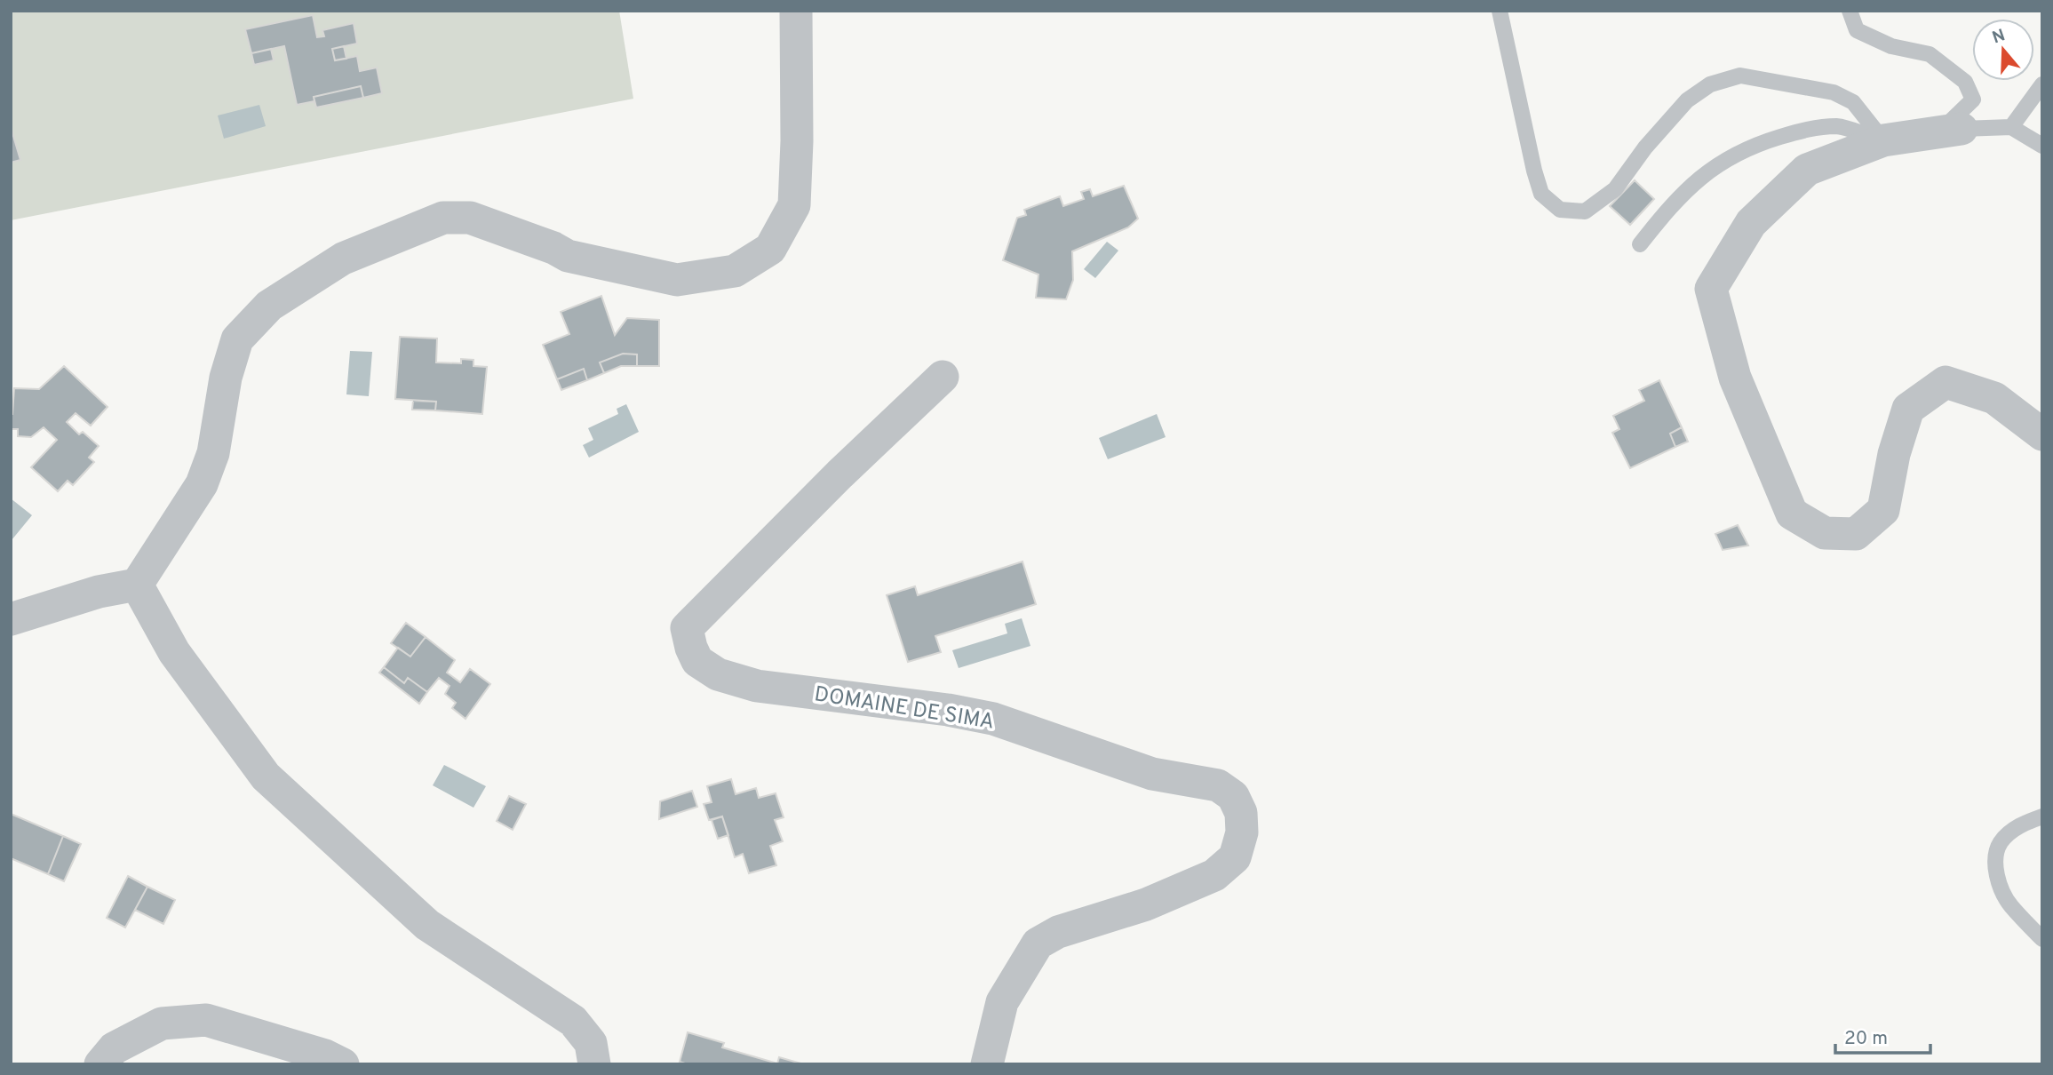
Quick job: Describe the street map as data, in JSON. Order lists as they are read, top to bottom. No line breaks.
{"streets":{"street":["DOMAINE DE SIMA"]},"scale_bar":"20 m","north":"top"}
